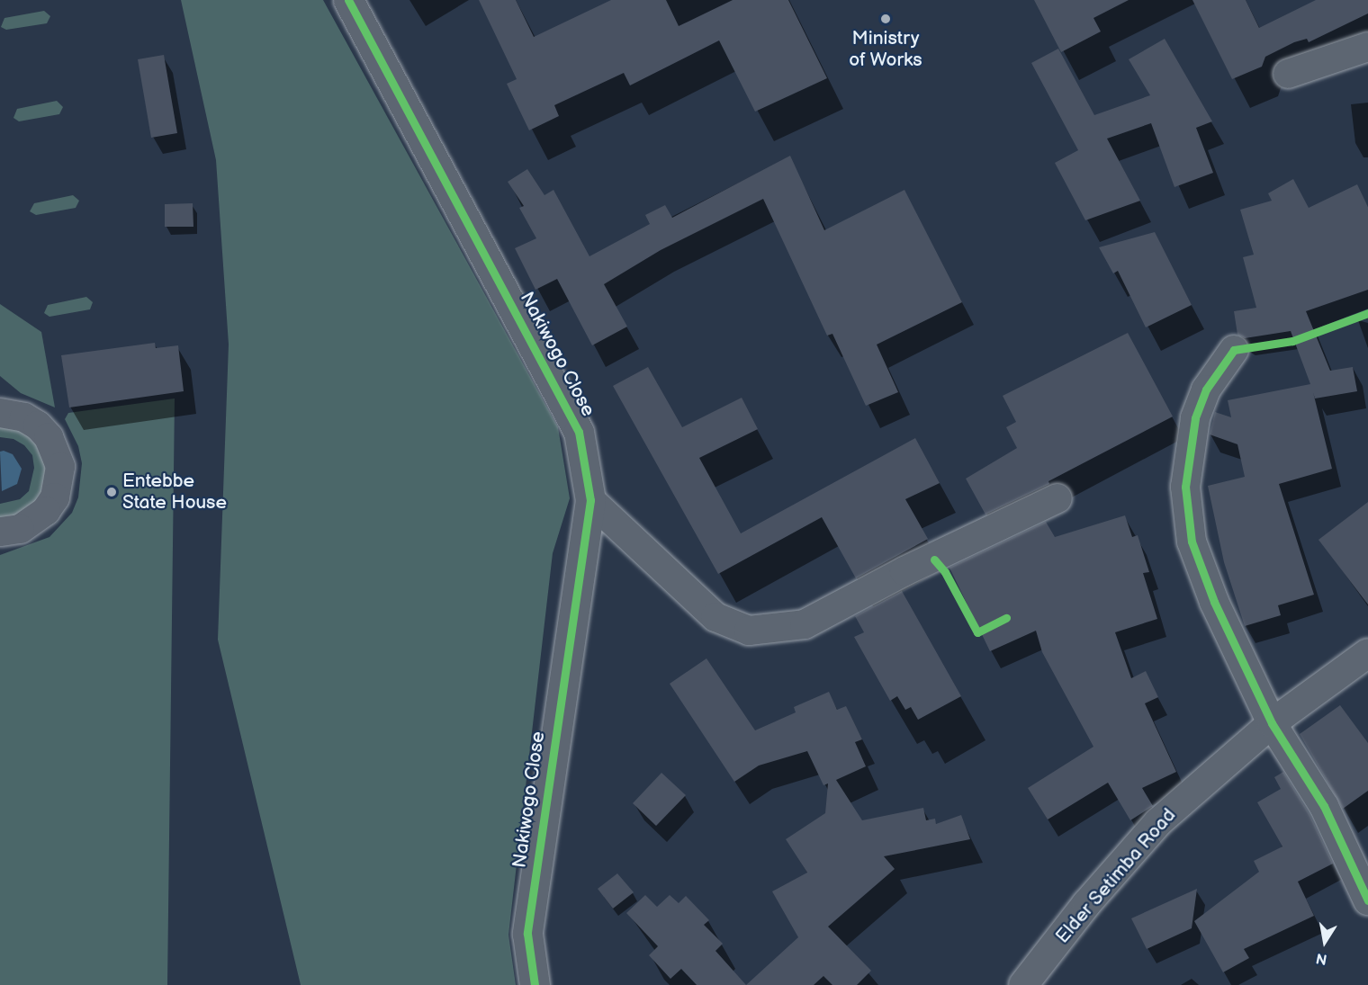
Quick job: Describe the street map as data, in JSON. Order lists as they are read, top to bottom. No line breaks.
{"streets":{"street":["Nakiwogo Close","Elder Setimba Road"]},"places":["Ministry of Works","Entebbe State House"],"north":"bottom"}
